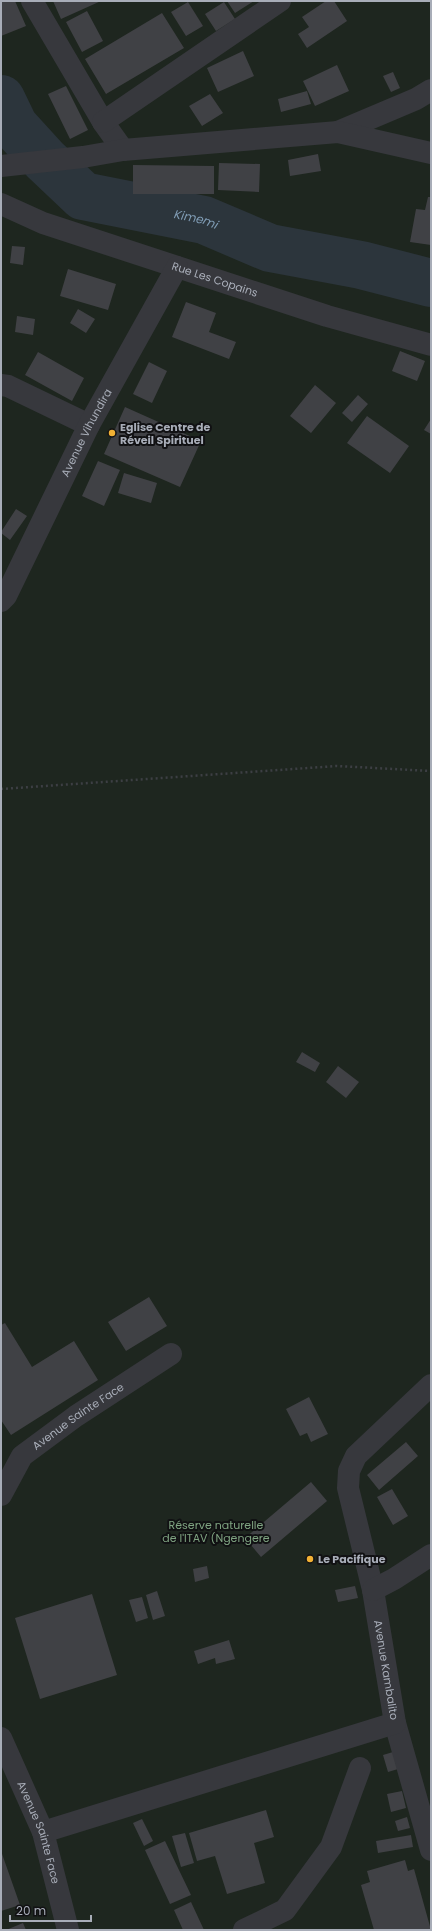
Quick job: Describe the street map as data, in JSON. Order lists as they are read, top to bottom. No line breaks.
{"streets":{"street":["Rue Les Copains","Avenue Vihundira","Avenue Sainte Face","Avenue Kambalito"]},"crossings":[["Rue Les Copains","Avenue Vihundira"]],"water":["Kimemi"],"parks":["Réserve naturelle de l'ITAV (Ngengere"],"places":["Eglise Centre de Réveil Spirituel","Le Pacifique"],"scale_bar":"20 m"}
